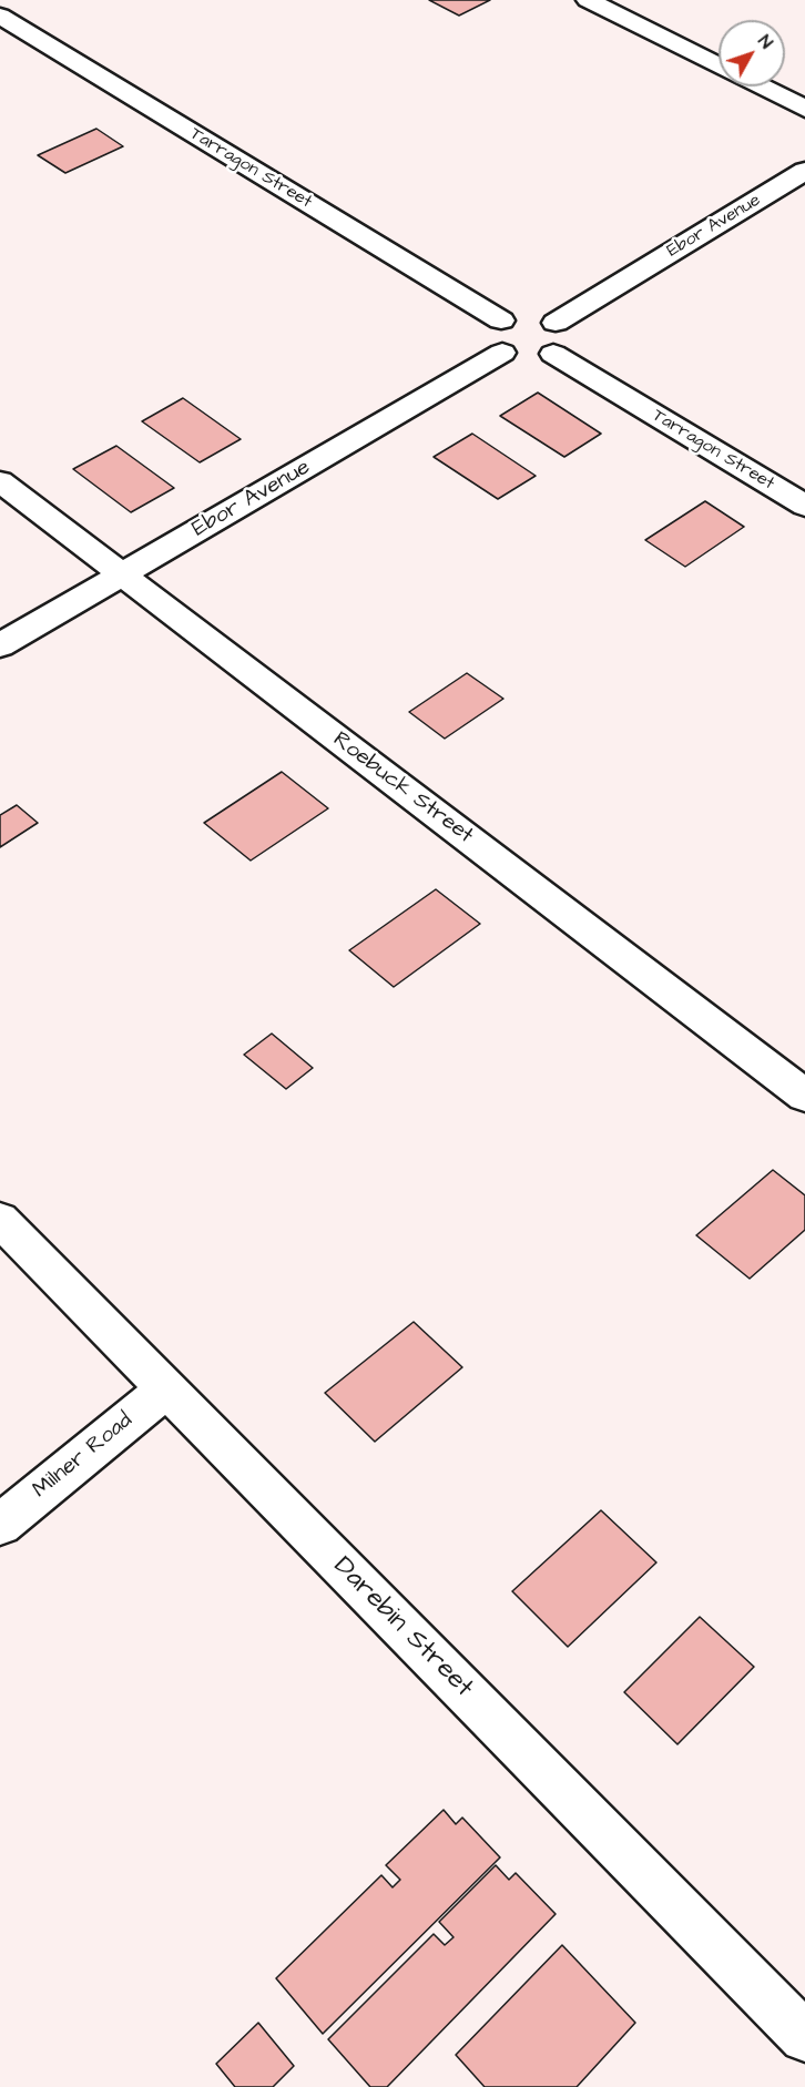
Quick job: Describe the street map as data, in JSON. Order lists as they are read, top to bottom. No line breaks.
{"streets":{"street":["Tarragon Street","Ebor Avenue","Roebuck Street","Milner Road","Darebin Street"]},"crossings":[["Tarragon Street","Ebor Avenue"],["Ebor Avenue","Roebuck Street"],["Milner Road","Darebin Street"]],"north":"top right"}
